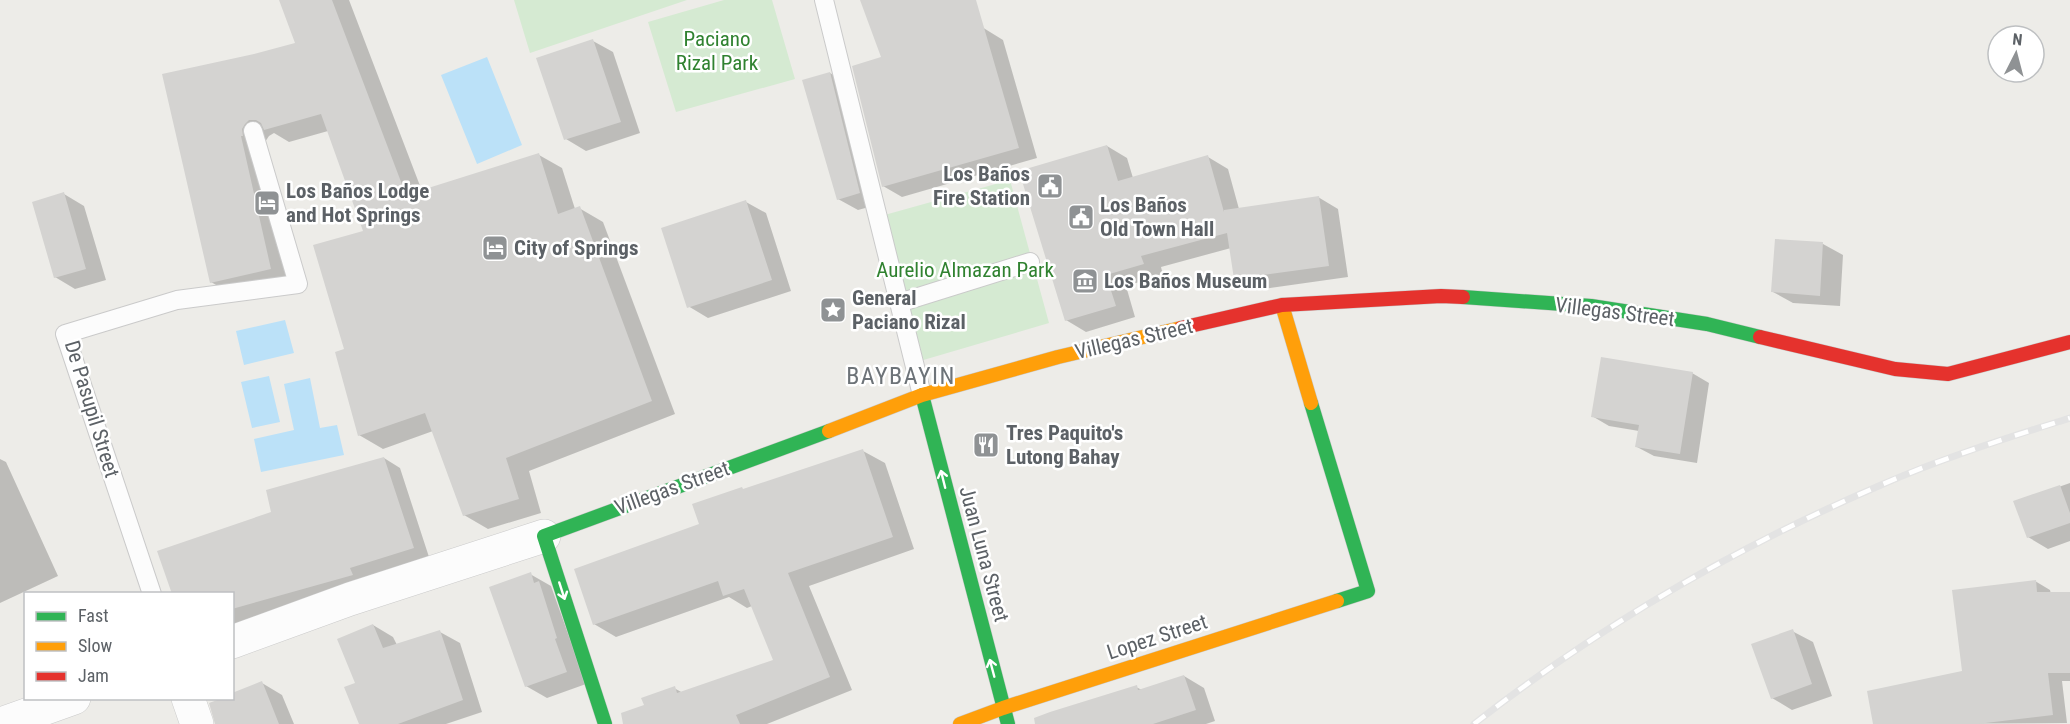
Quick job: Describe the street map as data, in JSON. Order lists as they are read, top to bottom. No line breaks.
{"streets":{"street":["Villegas Street","Juan Luna Street","Lopez Street"],"lane":["De Pasupil Street"]},"crossings":[["Villegas Street","Juan Luna Street"],["Villegas Street","Lopez Street"],["Juan Luna Street","Lopez Street"]],"one_way":["Juan Luna Street"],"districts":["BAYBAYIN"],"parks":["Paciano Rizal Park","Aurelio Almazan Park"],"places":{"public building":["Los Baños Fire Station","Los Baños Old Town Hall"],"hotel":["Los Baños Lodge and Hot Springs","City of Springs"],"museum":["Los Baños Museum"],"place":["General Paciano Rizal"],"restaurant":["Tres Paquito's Lutong Bahay"]},"legend":["Fast","Slow","Jam"],"north":"top"}
